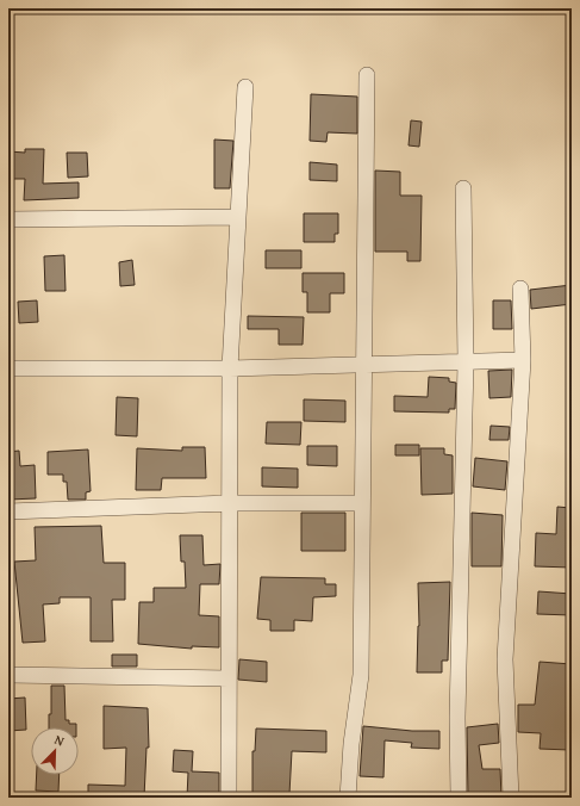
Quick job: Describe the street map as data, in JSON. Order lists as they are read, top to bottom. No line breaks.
{"north":"top right"}
